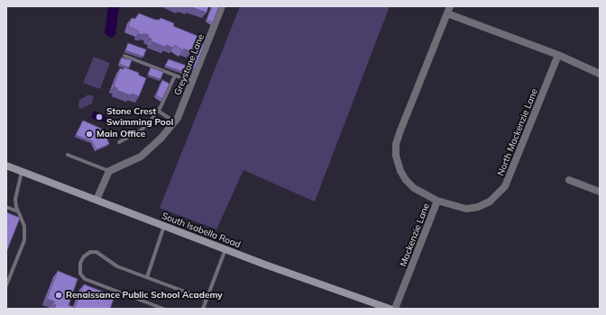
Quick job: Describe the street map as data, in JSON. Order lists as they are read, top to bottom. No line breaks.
{"streets":{"main road":["South Isabella Road"],"street":["Greystone Lane","North Mackenzie Lane","Mackenzie Lane"]},"crossings":[["North Mackenzie Lane","Mackenzie Lane"]],"places":["Stone Crest Swimming Pool","Main Office","Renaissance Public School Academy"]}
